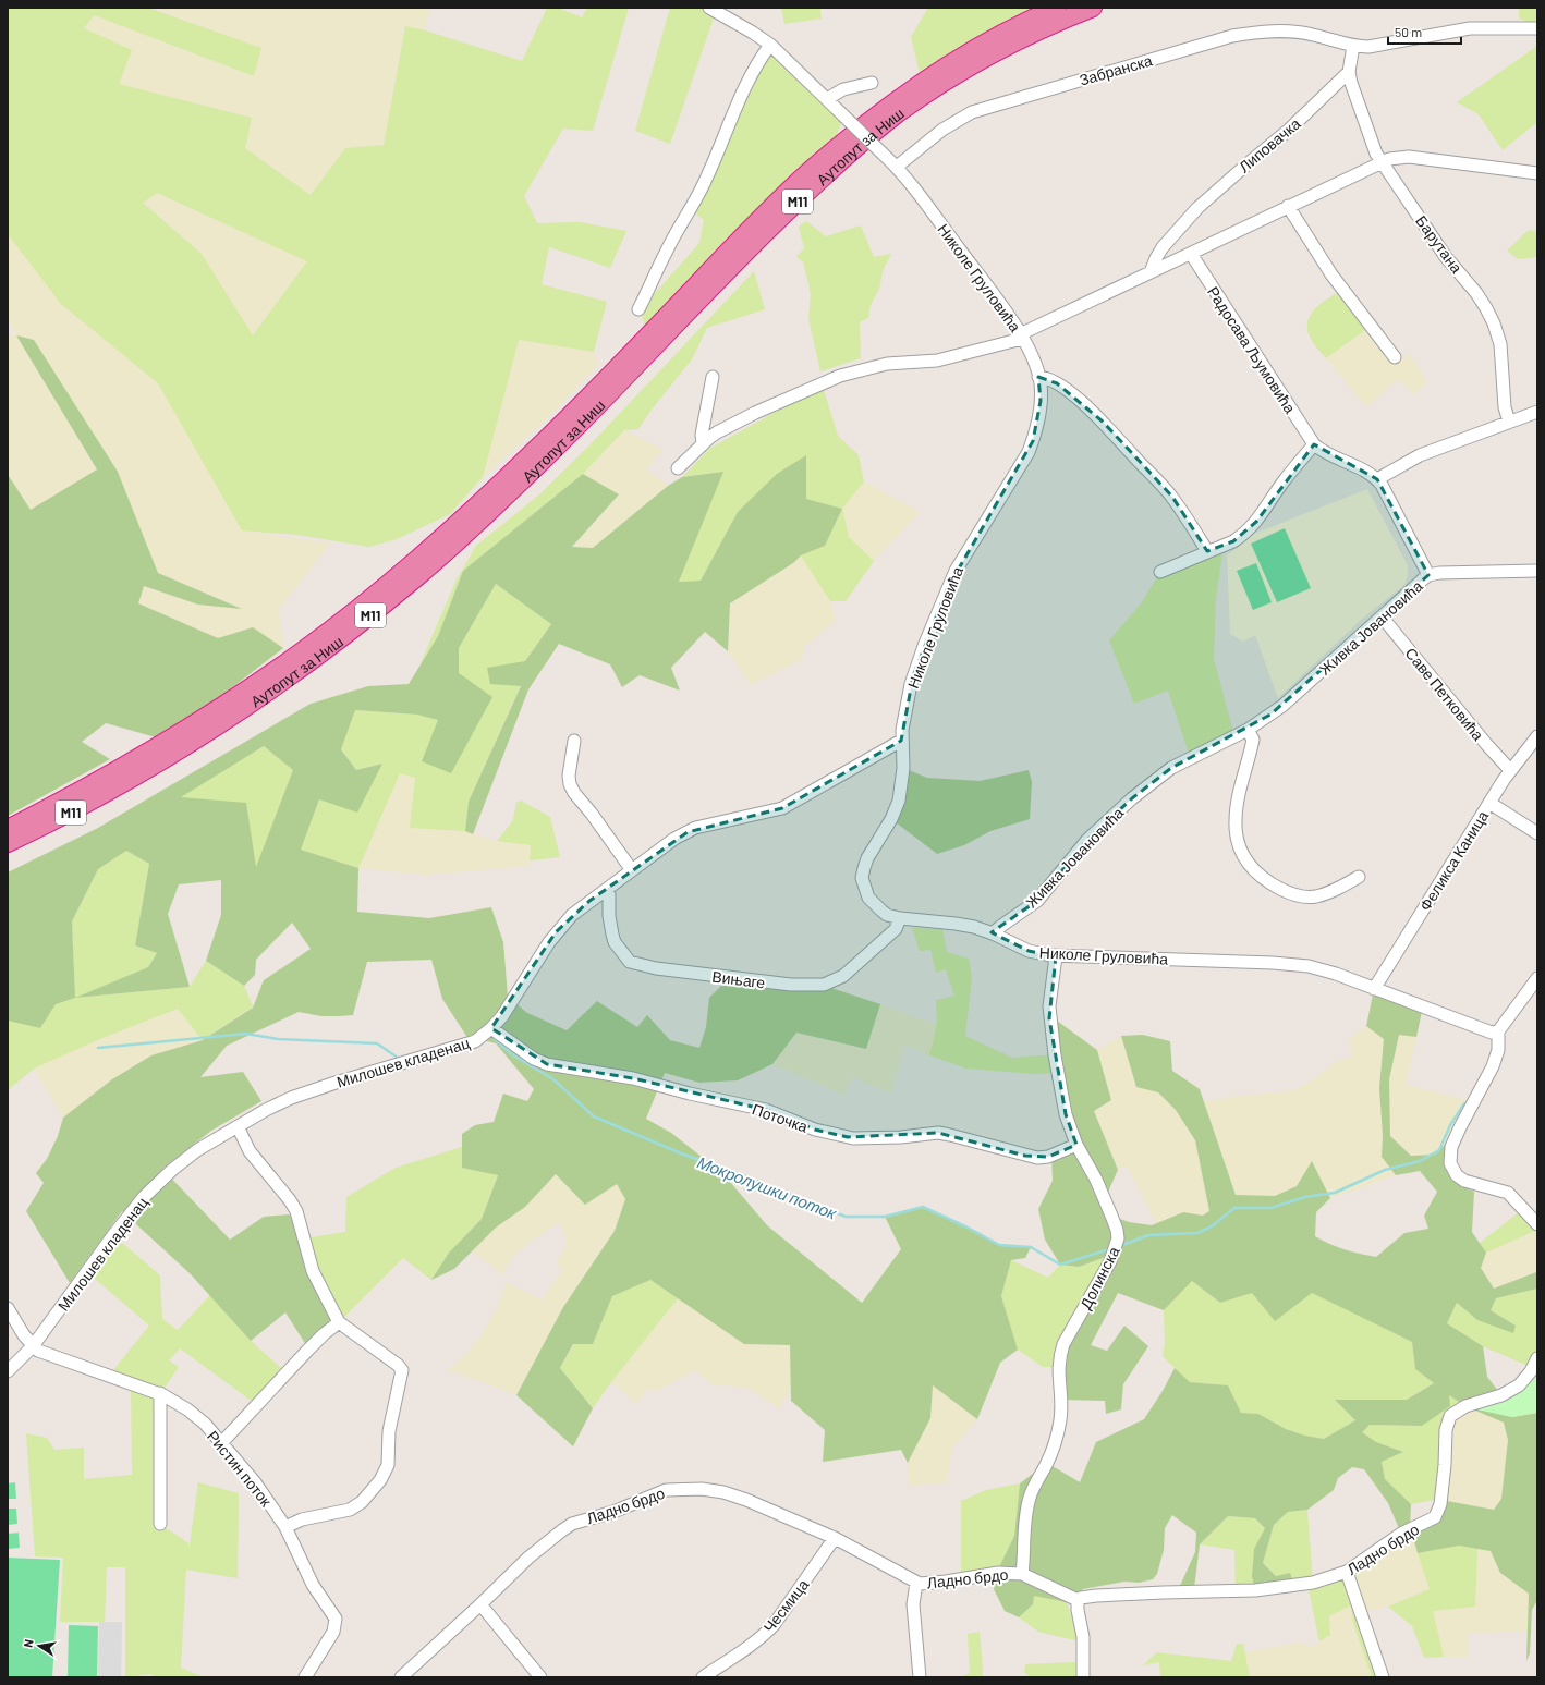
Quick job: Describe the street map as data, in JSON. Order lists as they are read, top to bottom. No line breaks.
{"streets":{"highway":["Аутопут за Ниш","M11"],"street":["Забранска","Липовачка","Барутана","Николе Груловића","Радосава Љумовића","Живка Јовановића","Саве Петковића","Феликса Каница","Вињаге","Милошев кладенац","Поточка","Долинска","Ристин поток","Ладно брдо","Чесмица"]},"crossings":[["Забранска","Николе Груловића"],["Липовачка","Барутана"],["Николе Груловића","Живка Јовановића"],["Николе Груловића","Феликса Каница"],["Николе Груловића","Вињаге"],["Николе Груловића","Милошев кладенац"],["Николе Груловића","Долинска"],["Живка Јовановића","Саве Петковића"],["Саве Петковића","Феликса Каница"],["Вињаге","Милошев кладенац"],["Милошев кладенац","Поточка"],["Милошев кладенац","Ристин поток"],["Поточка","Долинска"],["Долинска","Ладно брдо"],["Ладно брдо","Чесмица"]],"water":["Мокролушки поток"],"scale_bar":"50 m","north":"left"}
